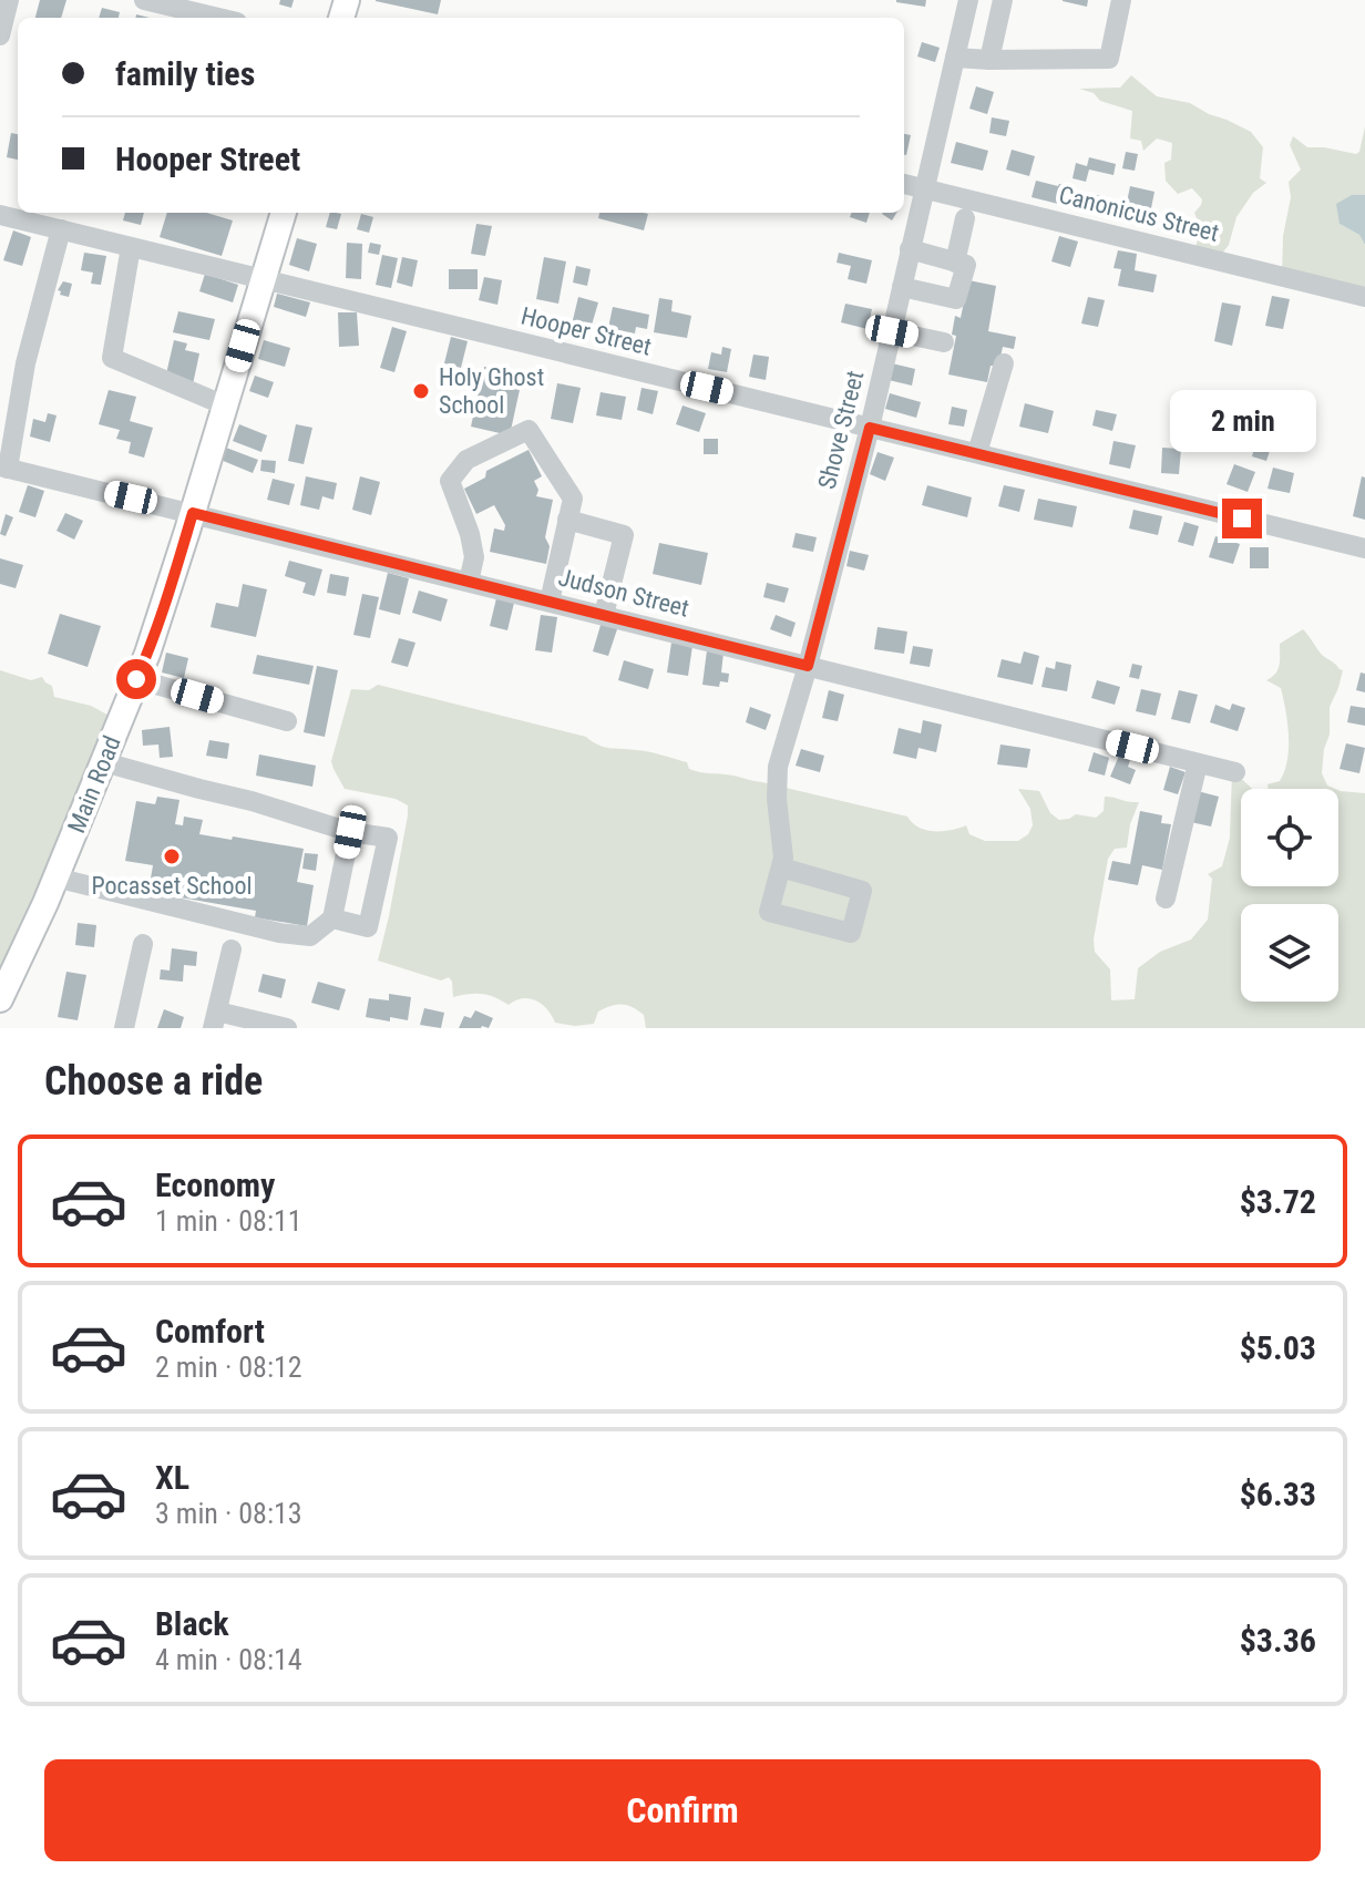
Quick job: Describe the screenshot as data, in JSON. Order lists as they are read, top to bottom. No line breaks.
{"streets":{"main road":["Main Road"],"street":["Canonicus Street","Hooper Street","Shove Street","Judson Street"]},"crossings":[["Canonicus Street","Shove Street"],["Hooper Street","Shove Street"],["Hooper Street","Main Road"],["Shove Street","Judson Street"],["Judson Street","Main Road"]],"places":["Holy Ghost School","Pocasset School"],"page":{"banner":["family ties","Hooper Street"],"bubble":"2 min","heading":"Choose a ride","list":[{"name":"Economy","note":"1 min · 08:11","value":"$3.72"},{"name":"Comfort","note":"2 min · 08:12","value":"$5.03"},{"name":"XL","note":"3 min · 08:13","value":"$6.33"},{"name":"Black","note":"4 min · 08:14","value":"$3.36"}],"buttons":"Confirm"}}
